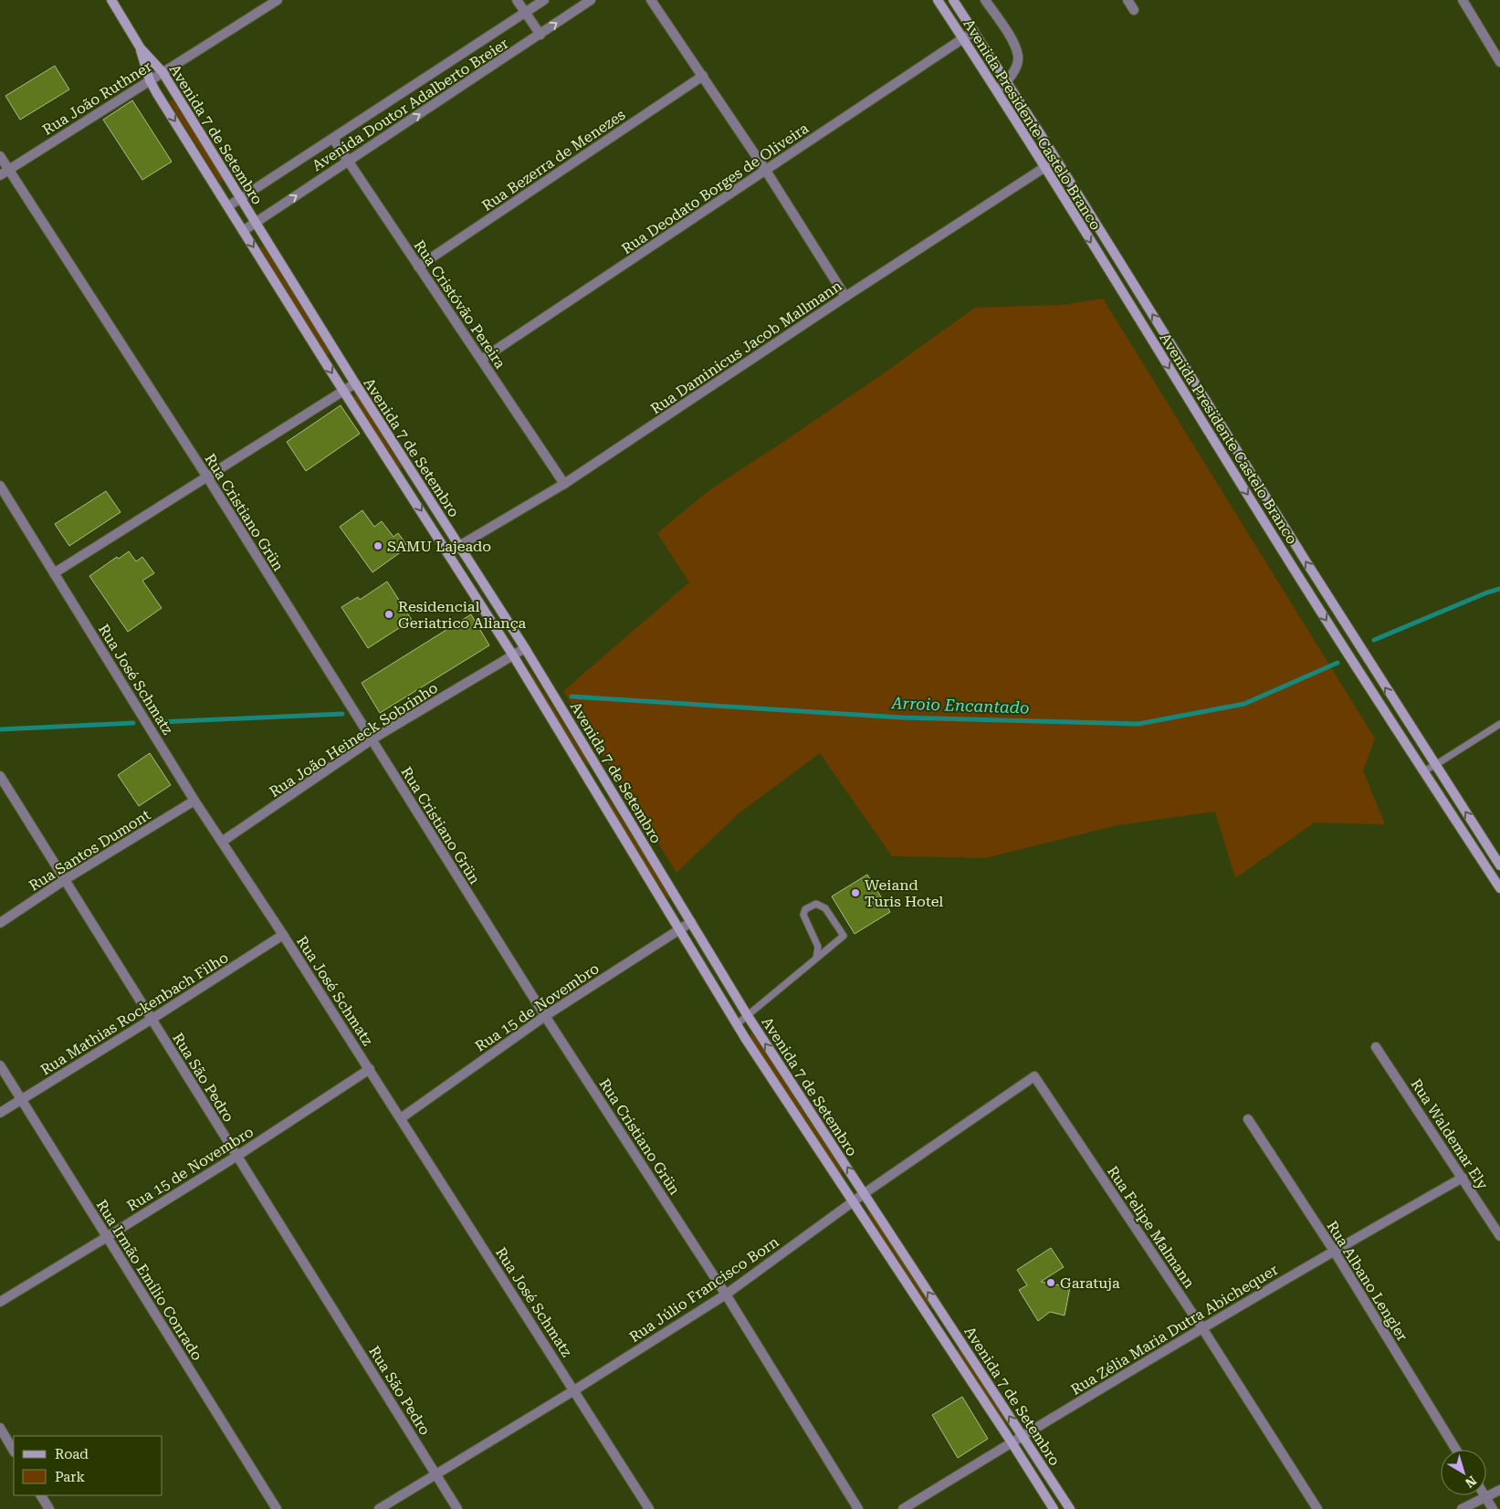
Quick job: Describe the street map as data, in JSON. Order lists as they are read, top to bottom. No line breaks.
{"streets":{"main road":["Avenida Presidente Castelo Branco","Avenida 7 de Setembro"],"street":["Rua João Ruthner","Avenida Doutor Adalberto Breier","Rua Bezerra de Menezes","Rua Deodato Borges de Oliveira","Rua Cristóvão Pereira","Rua Daminicus Jacob Mallmann","Rua Cristiano Grün","Rua José Schmatz","Rua João Heineck Sobrinho","Rua Santos Dumont","Rua 15 de Novembro","Rua Mathias Rockenbach Filho","Rua São Pedro","Rua Waldemar Ely","Rua Felipe Malmann","Rua Irmão Emílio Conrado","Rua Albano Lengler","Rua Júlio Francisco Born","Rua Zélia Maria Dutra Abichequer"]},"crossings":[["Rua João Ruthner","Avenida 7 de Setembro"],["Rua João Ruthner","Rua Cristiano Grün"],["Avenida Doutor Adalberto Breier","Avenida 7 de Setembro"],["Avenida Doutor Adalberto Breier","Rua Cristóvão Pereira"],["Avenida Presidente Castelo Branco","Rua Deodato Borges de Oliveira"],["Avenida Presidente Castelo Branco","Rua Daminicus Jacob Mallmann"],["Avenida 7 de Setembro","Rua Daminicus Jacob Mallmann"],["Avenida 7 de Setembro","Rua João Heineck Sobrinho"],["Avenida 7 de Setembro","Rua 15 de Novembro"],["Avenida 7 de Setembro","Rua Júlio Francisco Born"],["Avenida 7 de Setembro","Rua Zélia Maria Dutra Abichequer"],["Rua Bezerra de Menezes","Rua Cristóvão Pereira"],["Rua Deodato Borges de Oliveira","Rua Cristóvão Pereira"],["Rua Cristóvão Pereira","Rua Daminicus Jacob Mallmann"],["Rua Cristiano Grün","Rua João Heineck Sobrinho"],["Rua Cristiano Grün","Rua 15 de Novembro"],["Rua Cristiano Grün","Rua Júlio Francisco Born"],["Rua José Schmatz","Rua João Heineck Sobrinho"],["Rua José Schmatz","Rua Santos Dumont"],["Rua José Schmatz","Rua 15 de Novembro"],["Rua José Schmatz","Rua Mathias Rockenbach Filho"],["Rua José Schmatz","Rua Júlio Francisco Born"],["Rua Santos Dumont","Rua São Pedro"],["Rua 15 de Novembro","Rua São Pedro"],["Rua 15 de Novembro","Rua Irmão Emílio Conrado"],["Rua Mathias Rockenbach Filho","Rua São Pedro"],["Rua Mathias Rockenbach Filho","Rua Irmão Emílio Conrado"],["Rua São Pedro","Rua Júlio Francisco Born"],["Rua Waldemar Ely","Rua Zélia Maria Dutra Abichequer"],["Rua Felipe Malmann","Rua Júlio Francisco Born"],["Rua Felipe Malmann","Rua Zélia Maria Dutra Abichequer"],["Rua Albano Lengler","Rua Zélia Maria Dutra Abichequer"]],"water":["Arroio Encantado"],"places":["SAMU Lajeado","Residencial Geriatrico Aliança","Weiand Turis Hotel","Garatuja"],"legend":["Road","Park"],"north":"bottom right"}
